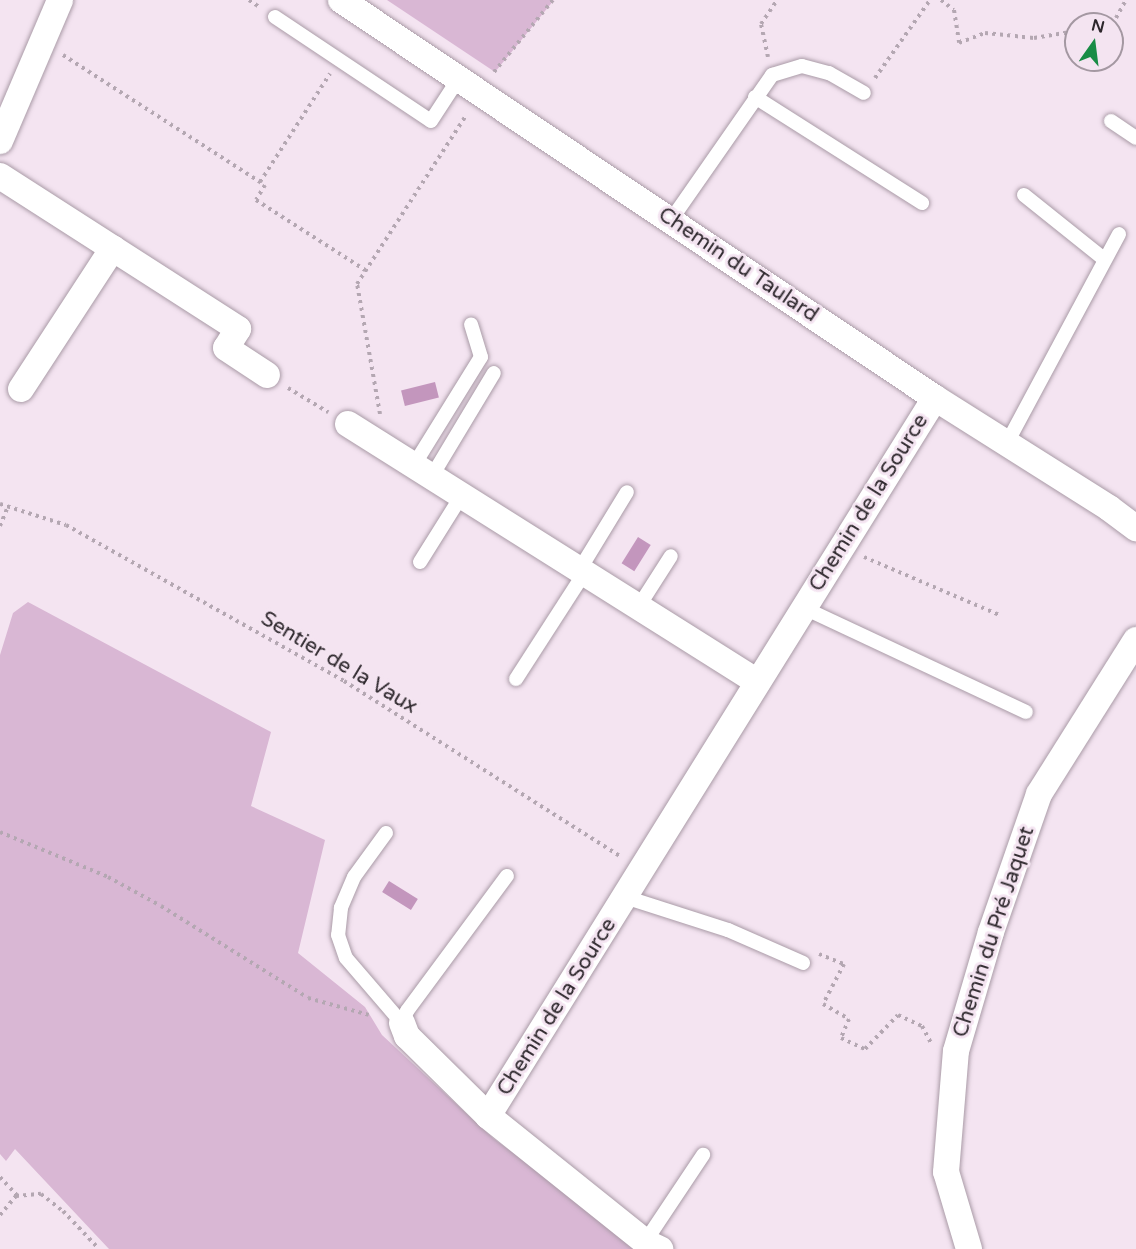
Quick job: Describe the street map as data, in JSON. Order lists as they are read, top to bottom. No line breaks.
{"streets":{"street":["Chemin du Taulard","Chemin de la Source","Chemin du Pré Jaquet"],"path":["Sentier de la Vaux"]},"crossings":[["Chemin du Taulard","Chemin de la Source"],["Chemin de la Source","Sentier de la Vaux"]],"north":"top"}
